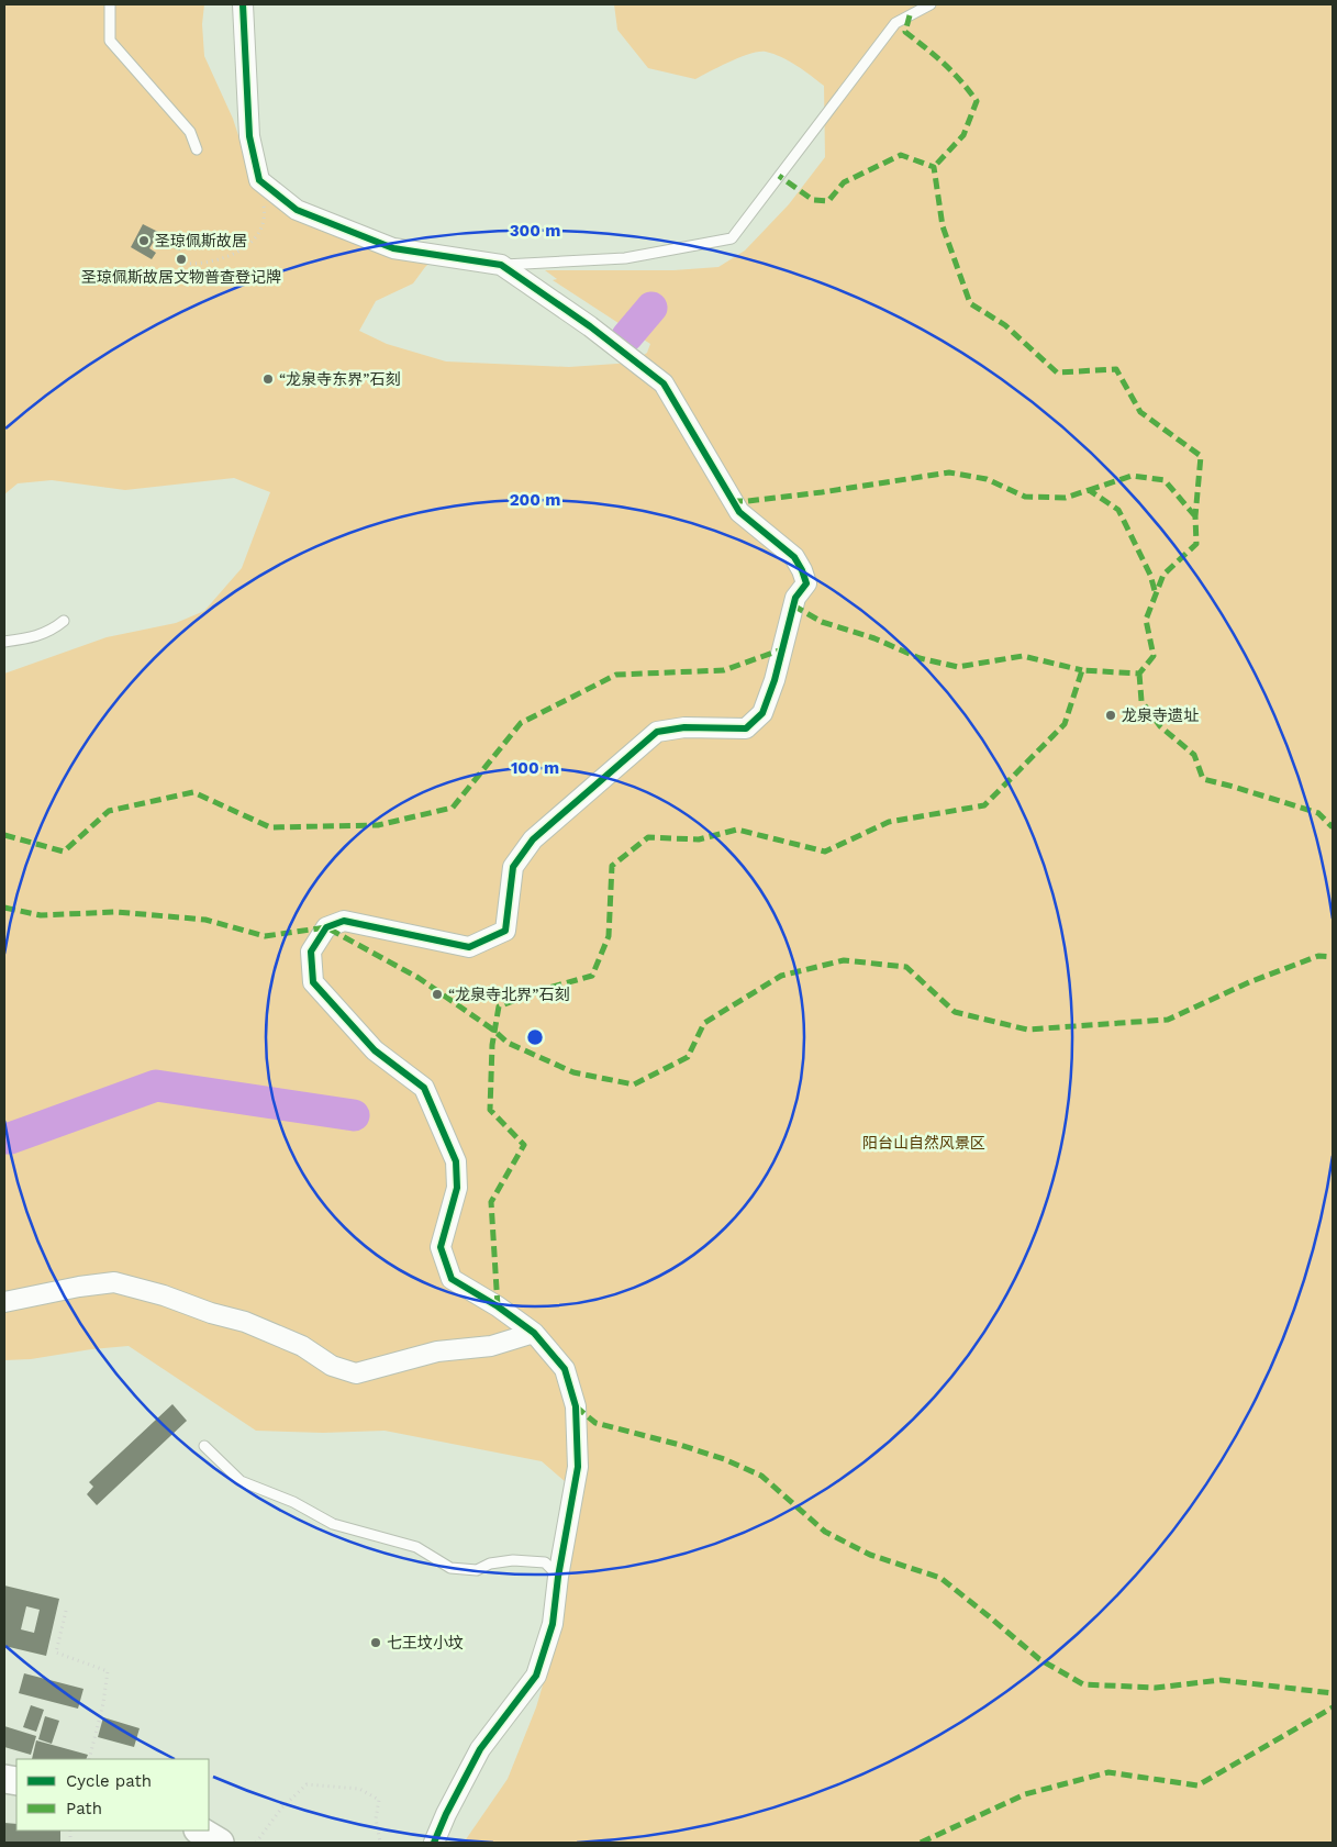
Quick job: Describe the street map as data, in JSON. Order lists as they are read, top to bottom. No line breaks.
{"parks":["阳台山自然风景区"],"places":["圣琼佩斯故居","圣琼佩斯故居文物普查登记牌","“龙泉寺东界”石刻","龙泉寺遗址","“龙泉寺北界”石刻","七王坟小坟"],"legend":["Cycle path","Path"],"rings":["300 m","200 m","100 m"]}
